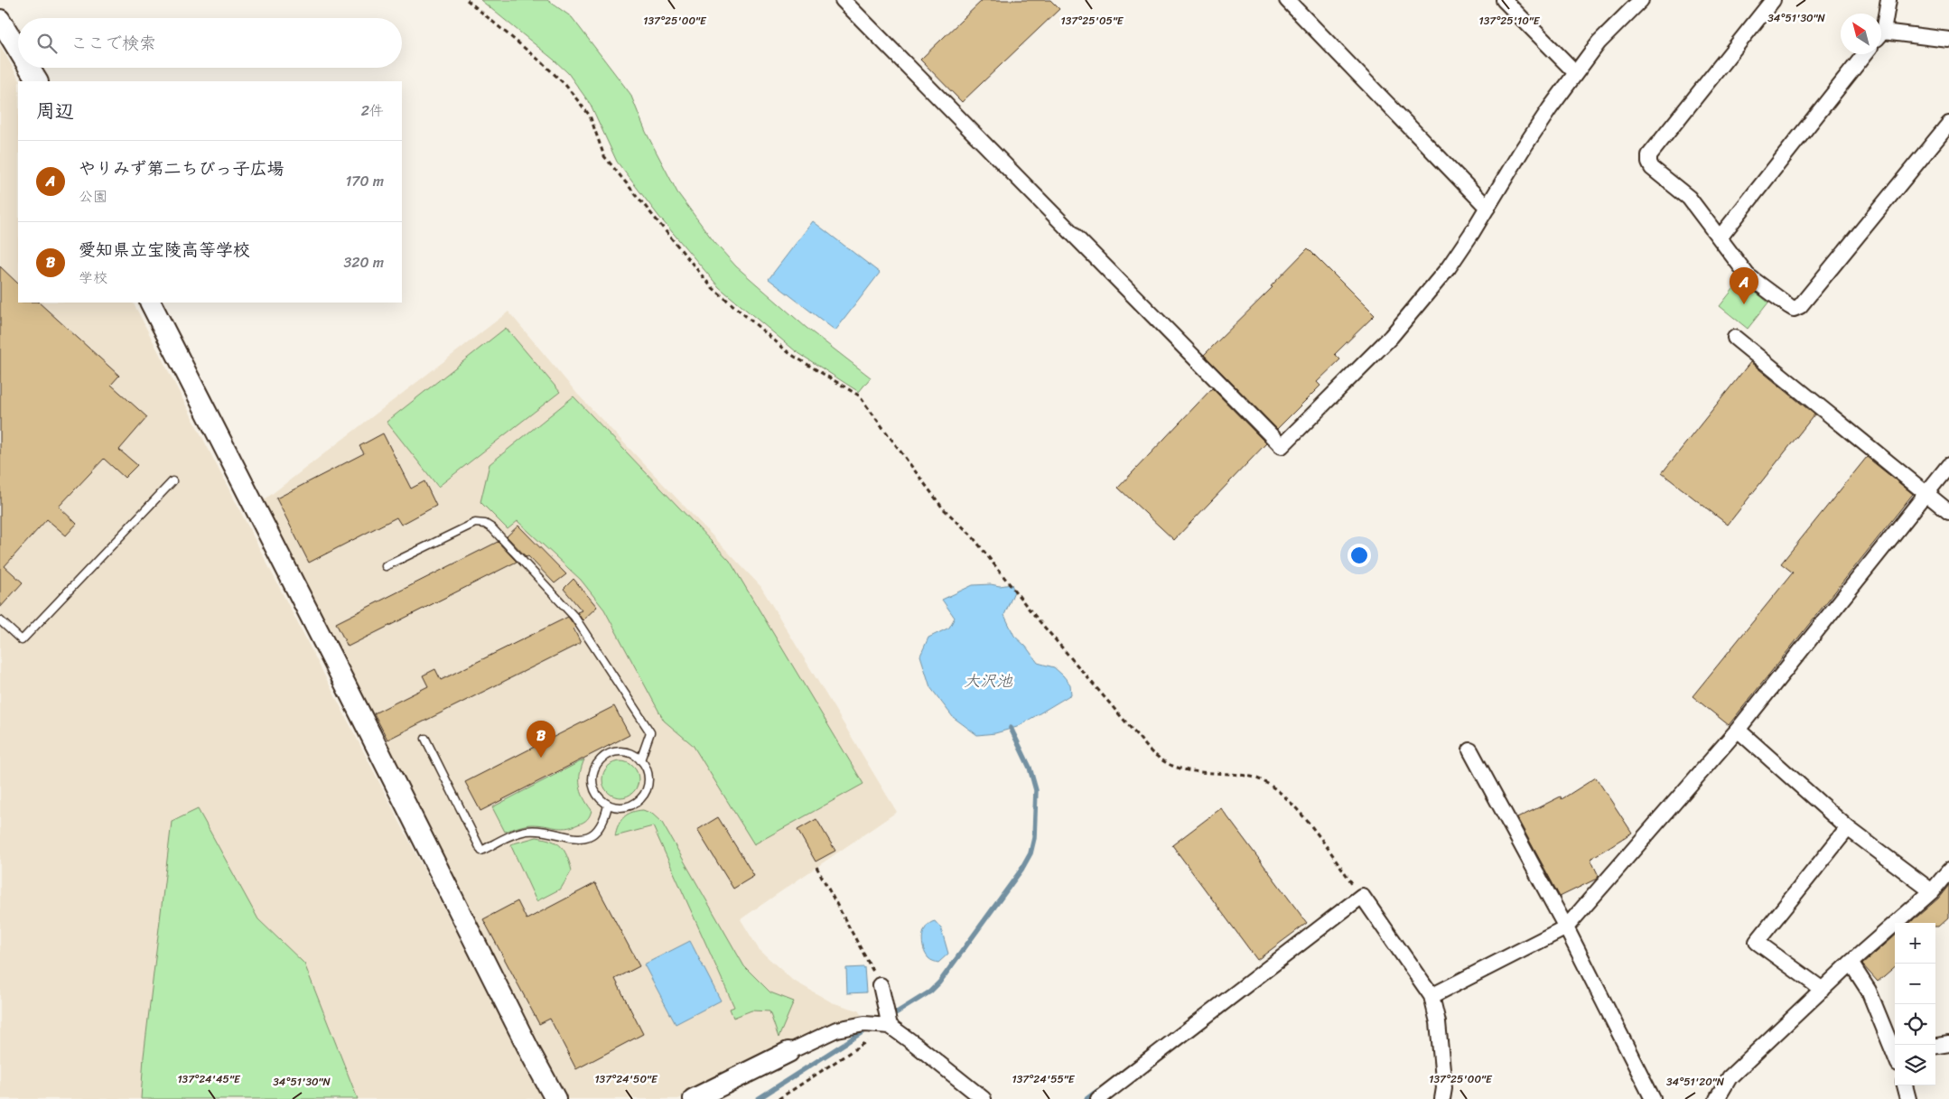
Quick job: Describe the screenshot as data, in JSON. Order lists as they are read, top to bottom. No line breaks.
{"water":["大沢池"],"north":"top left","page":{"search":"ここで検索","heading":["周辺","2件"],"list":[{"mark":"A","name":"やりみず第二ちびっ子広場","note":"公園","value":"170 m"},{"mark":"B","name":"愛知県立宝陵高等学校","note":"学校","value":"320 m"}],"pins":["A","B"],"map_buttons":["+","−"]},"coordinates":["34°51'30\"N","137°25'00\"E","137°25'05\"E","137°25'10\"E","137°24'45\"E","137°24'50\"E","137°24'55\"E","34°51'20\"N"]}
